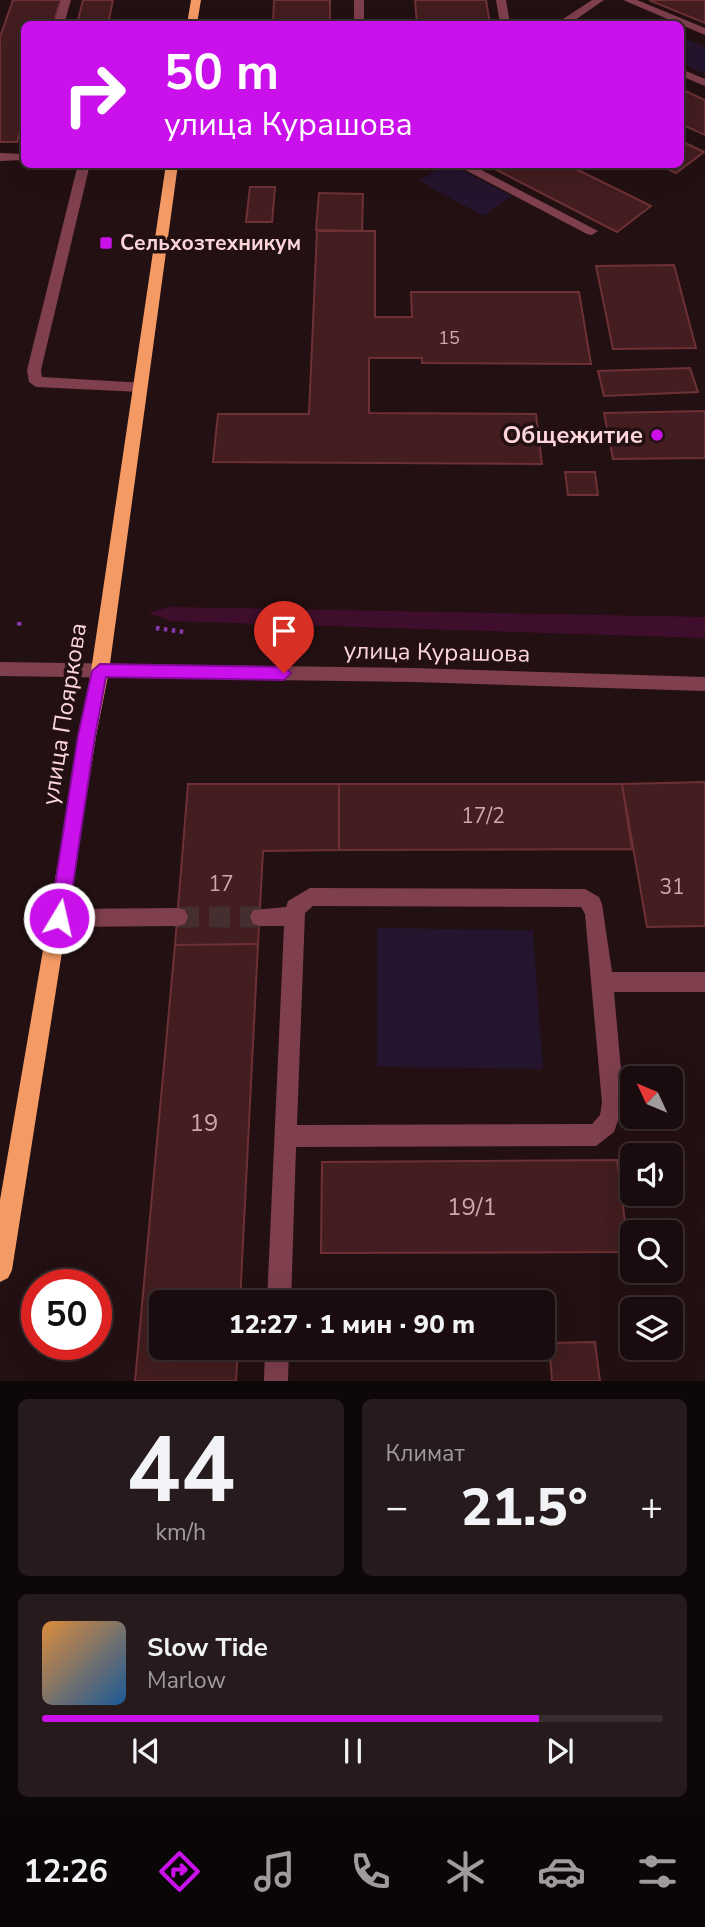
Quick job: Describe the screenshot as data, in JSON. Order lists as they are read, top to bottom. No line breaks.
{"streets":{"main road":["улица Пояркова"],"street":["улица Курашова"]},"crossings":[["улица Курашова","улица Пояркова"]],"places":{"transit":["Сельхозтехникум"],"other":["Общежитие"]},"house_numbers":["15","17/2","17","31","19","19/1"],"north":"top left","page":{"turn":["50 m","улица Курашова"],"limit":"50","trip":"12:27 · 1 мин · 90 m","tile":[["44","km/h"],"Климат"],"heat":["−","21.5°","+"],"song":["Slow Tide","Marlow"],"tabs":"12:26"}}
